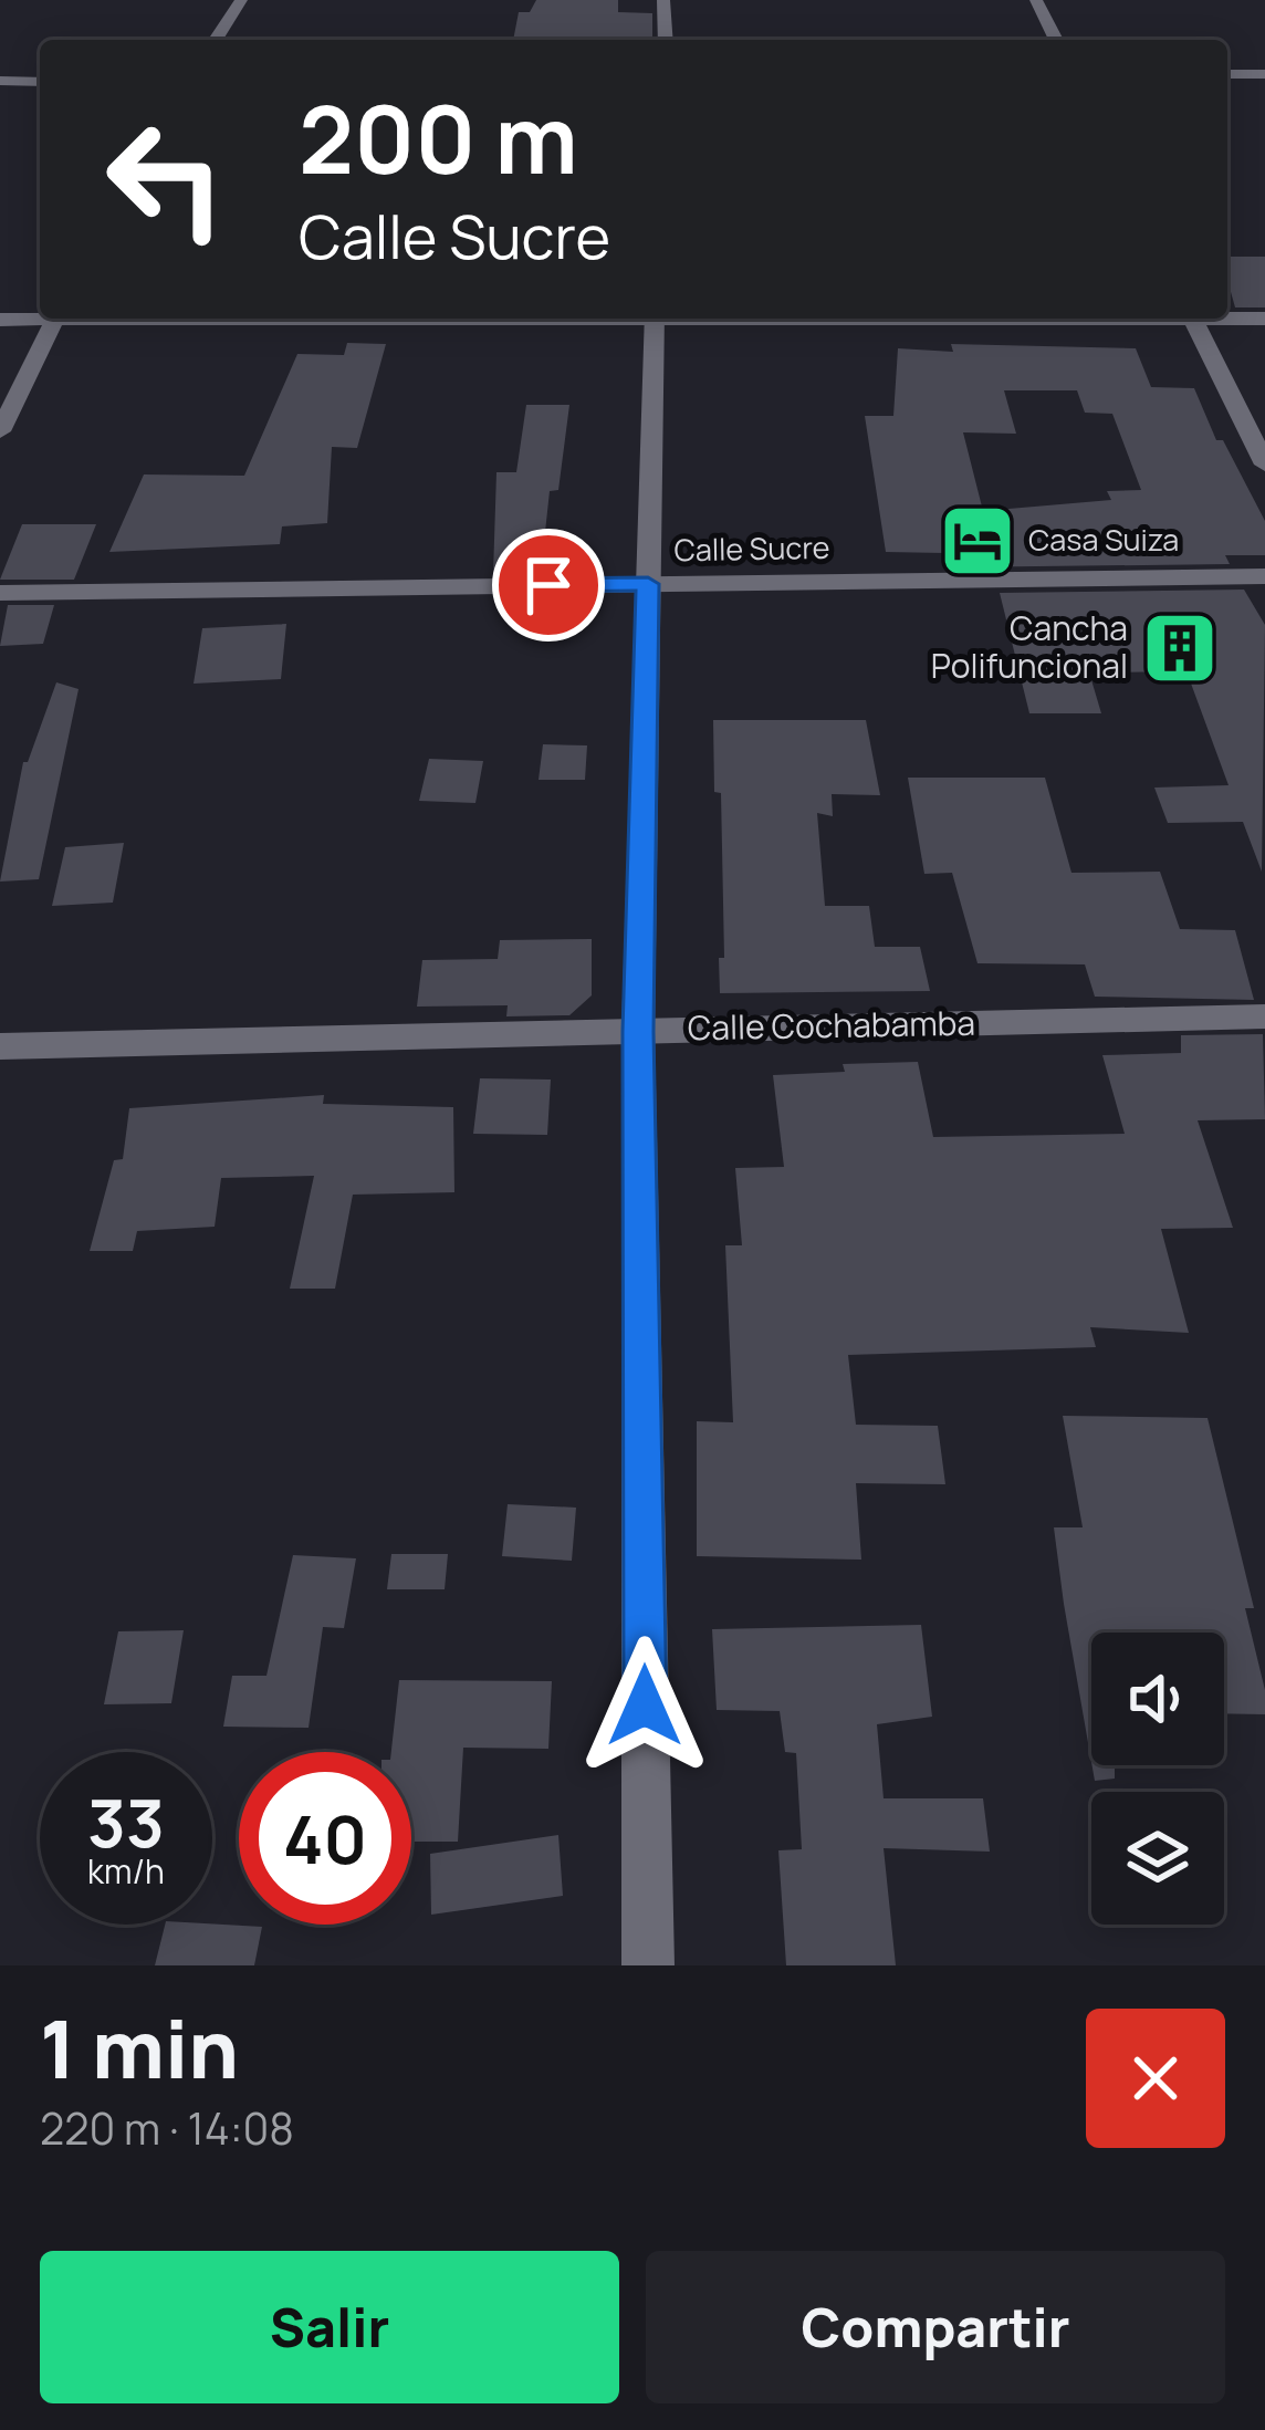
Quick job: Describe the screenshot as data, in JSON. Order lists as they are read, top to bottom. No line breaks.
{"streets":{"street":["Calle Sucre","Calle Cochabamba"]},"places":{"hotel":["Casa Suiza"],"building":["Cancha Polifuncional"]},"page":{"turn":["200 m","Calle Sucre"],"speed":"33 km/h","limit":"40","heading":["1 min","220 m · 14:08"],"buttons":["Salir","Compartir"]}}
